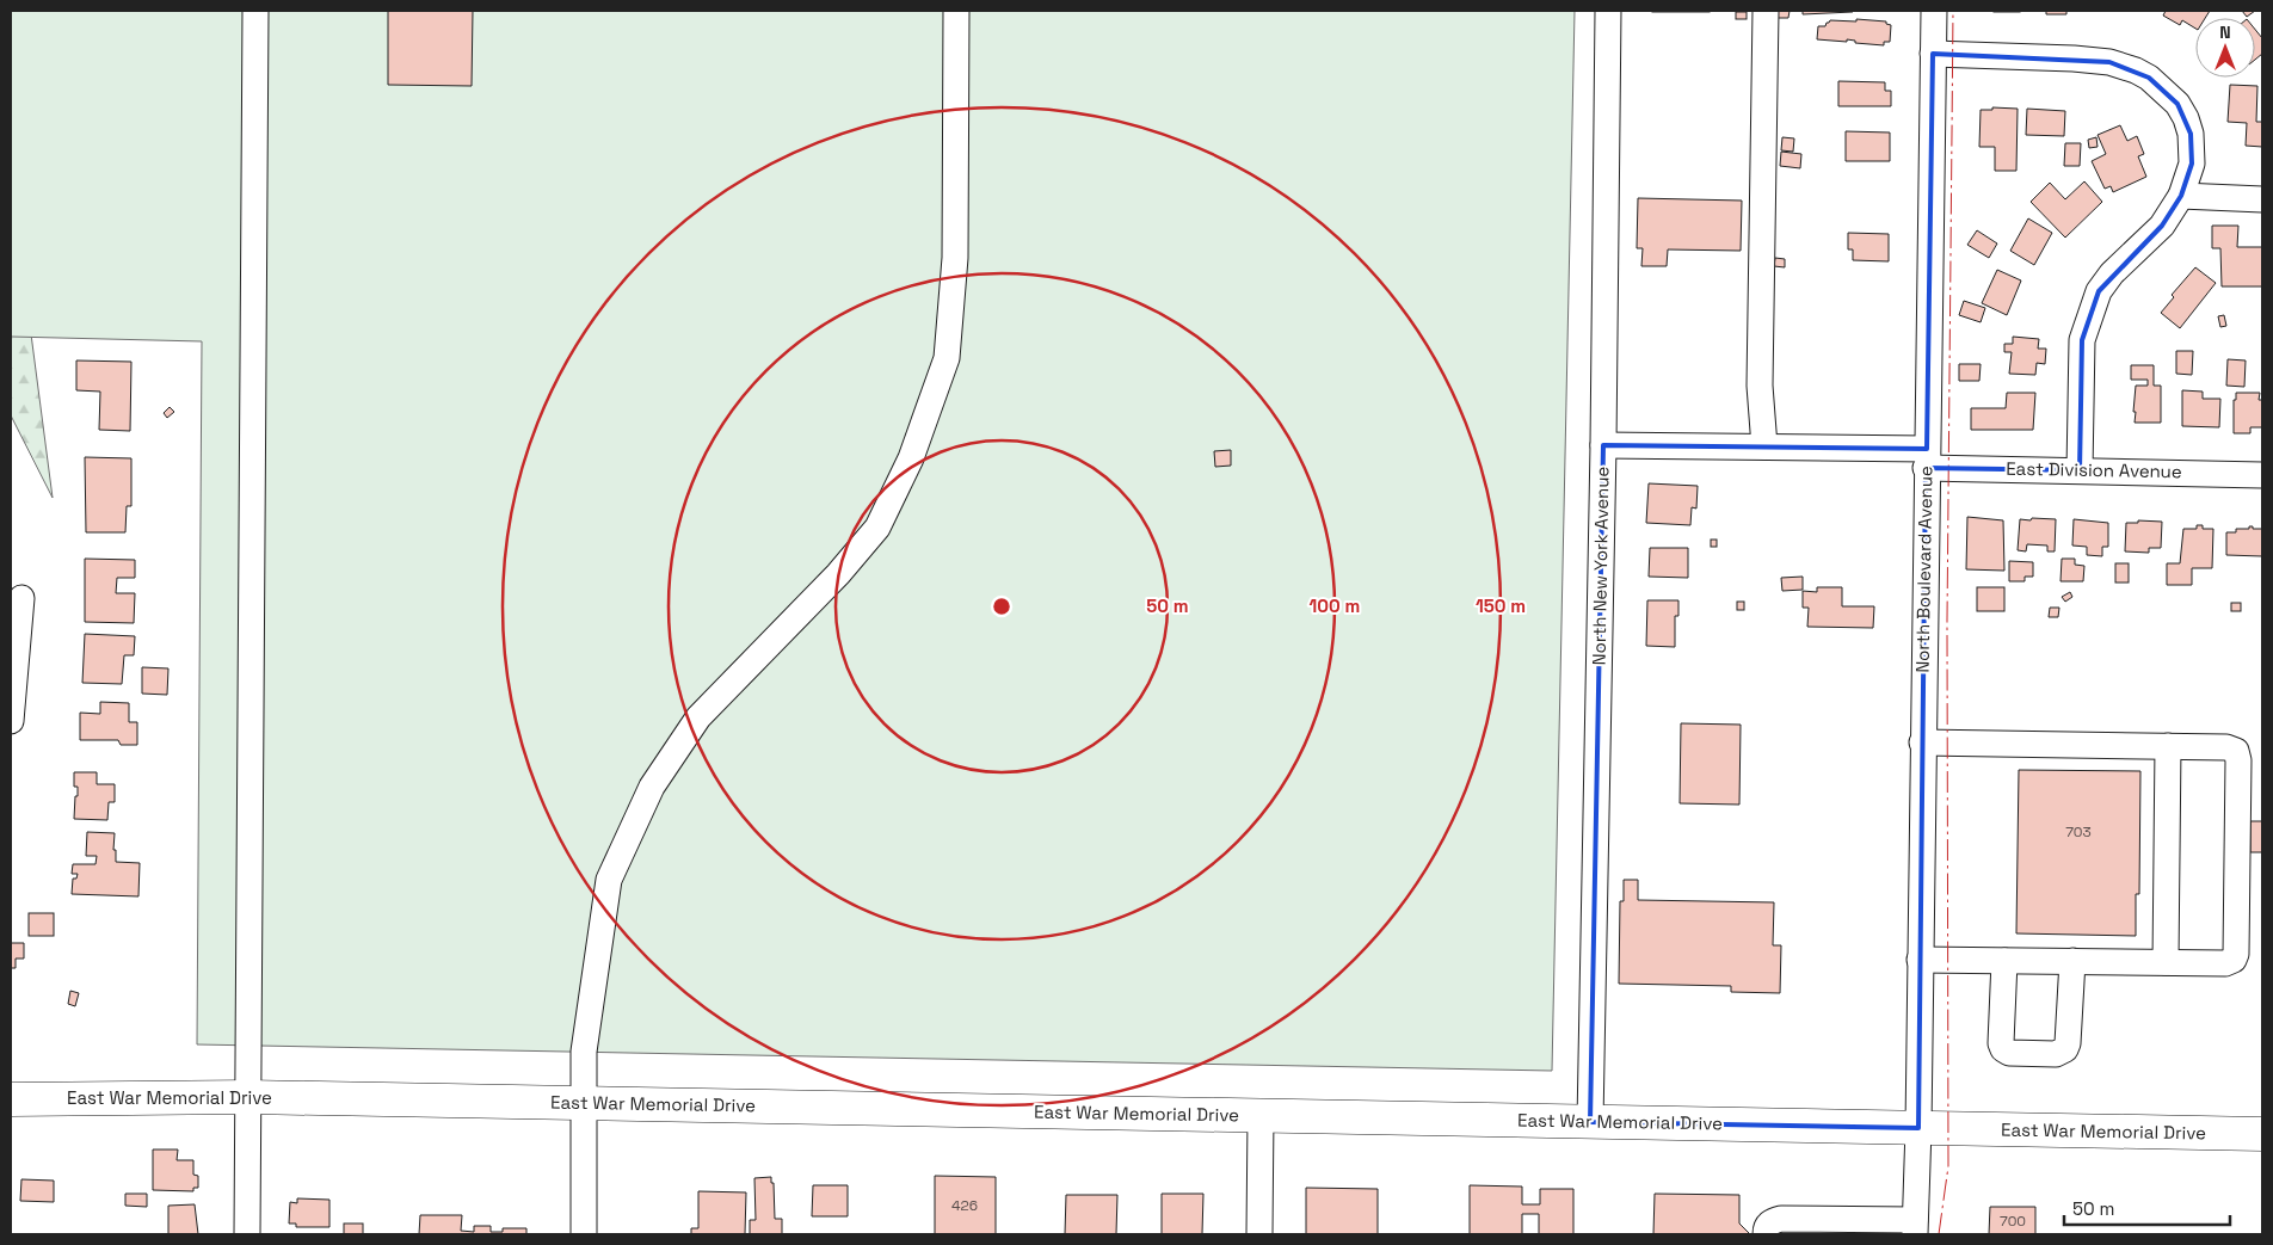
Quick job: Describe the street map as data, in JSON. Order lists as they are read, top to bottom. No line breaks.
{"streets":{"highway":["East War Memorial Drive"],"street":["East Division Avenue","North New York Avenue","North Boulevard Avenue"]},"crossings":[["East Division Avenue","North New York Avenue"],["East Division Avenue","North Boulevard Avenue"],["North New York Avenue","East War Memorial Drive"],["North Boulevard Avenue","East War Memorial Drive"]],"house_numbers":["703","426","700"],"scale_bar":"50 m","north":"top","rings":["50 m","100 m","150 m"]}
